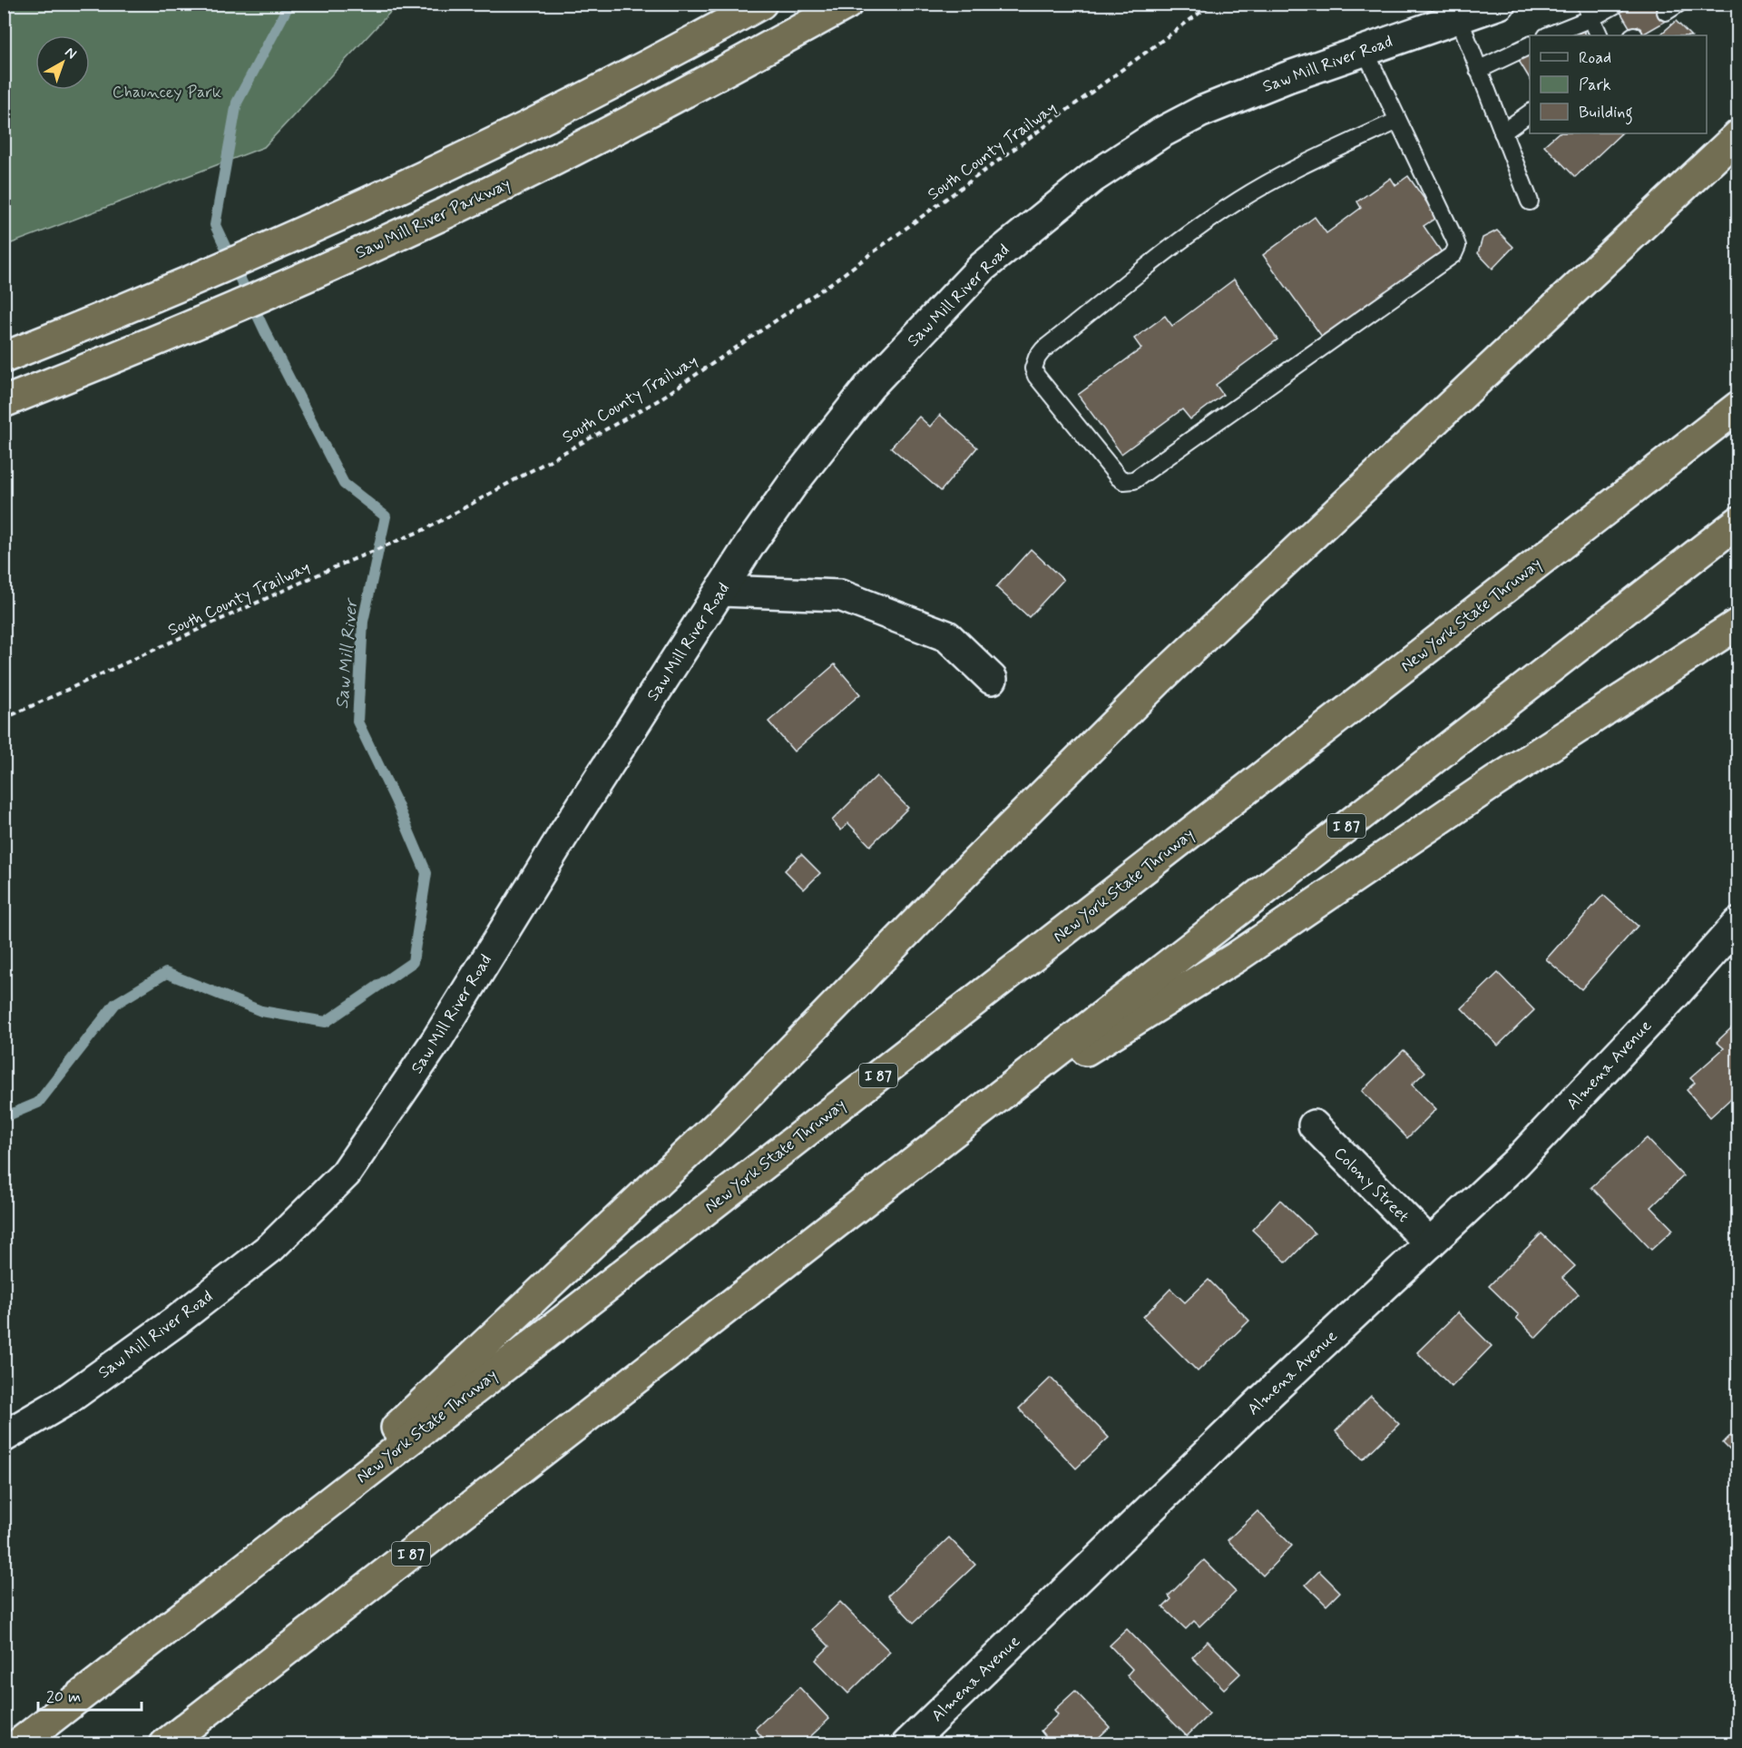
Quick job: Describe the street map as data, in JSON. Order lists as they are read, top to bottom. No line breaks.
{"streets":{"highway":["Saw Mill River Parkway","New York State Thruway","I 87"],"main road":["Saw Mill River Road","Almena Avenue","Colony Street"],"path":["South County Trailway"]},"crossings":[["Almena Avenue","Colony Street"]],"water":["Saw Mill River"],"parks":["Chauncey Park"],"legend":["Road","Park","Building"],"scale_bar":"20 m","north":"top right"}
